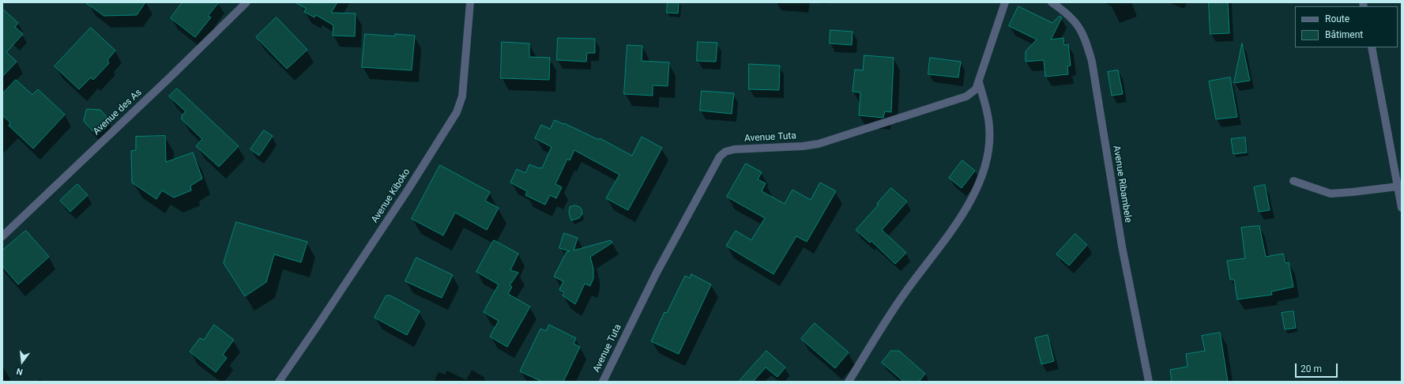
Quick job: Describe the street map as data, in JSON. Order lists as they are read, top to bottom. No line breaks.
{"streets":{"street":["Avenue des As","Avenue Tuta","Avenue Ribambele","Avenue Kiboko"]},"legend":["Route","Bâtiment"],"scale_bar":"20 m","north":"bottom"}
